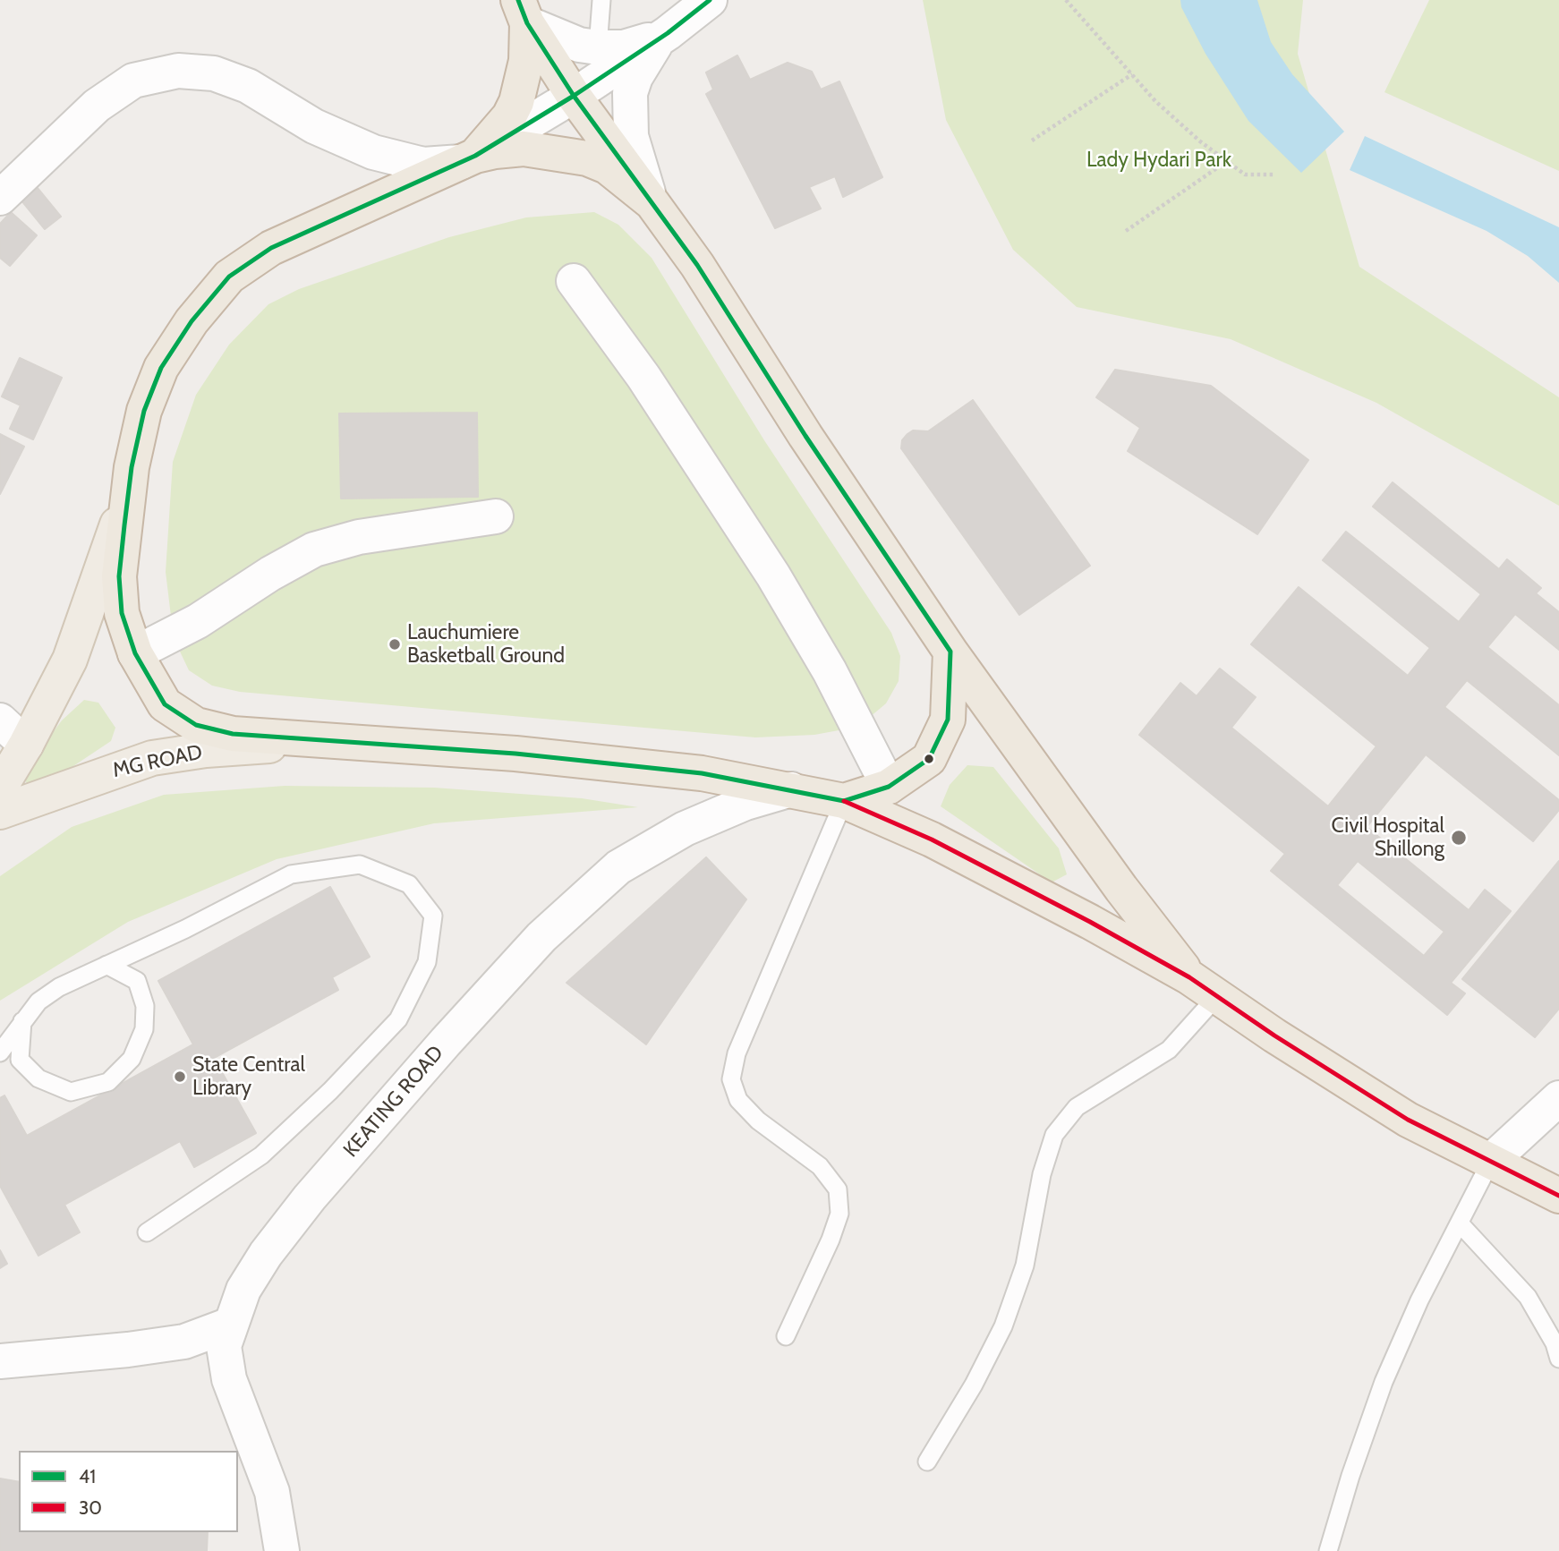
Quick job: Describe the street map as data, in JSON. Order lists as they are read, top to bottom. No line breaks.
{"streets":{"main road":["MG ROAD"],"street":["KEATING ROAD"]},"parks":["Lady Hydari Park"],"places":["Lauchumiere Basketball Ground","Civil Hospital Shillong","State Central Library"],"lines":["transit line 41","transit line 30"],"legend":["41","30"]}
